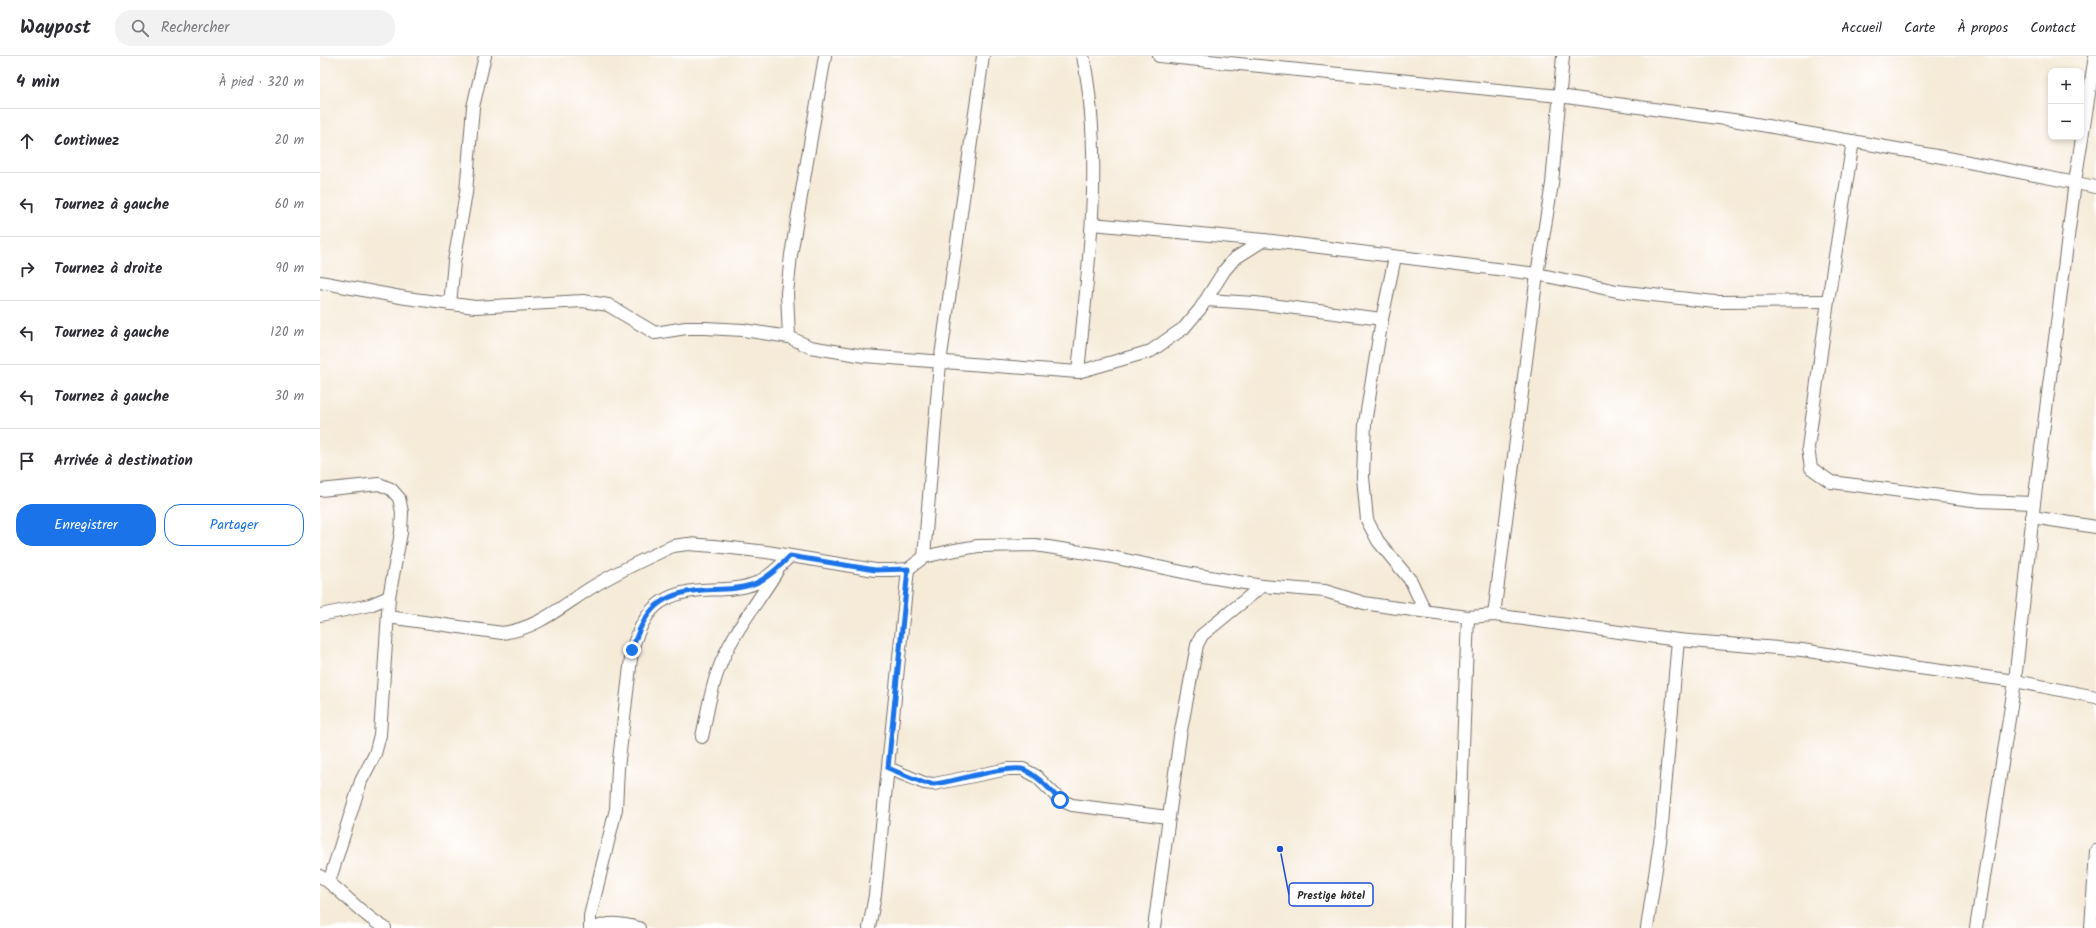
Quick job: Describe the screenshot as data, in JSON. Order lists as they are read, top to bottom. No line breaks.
{"places":["Prestige hôtel"],"page":{"header":"Waypost","search":"Rechercher","nav":["Accueil","Carte","À propos","Contact"],"heading":["4 min","À pied · 320 m"],"map_buttons":["+","−"],"list":[["Continuez","20 m"],["Tournez à gauche","60 m"],["Tournez à droite","90 m"],["Tournez à gauche","120 m"],["Tournez à gauche","30 m"],"Arrivée à destination"],"buttons":["Enregistrer","Partager"]}}
